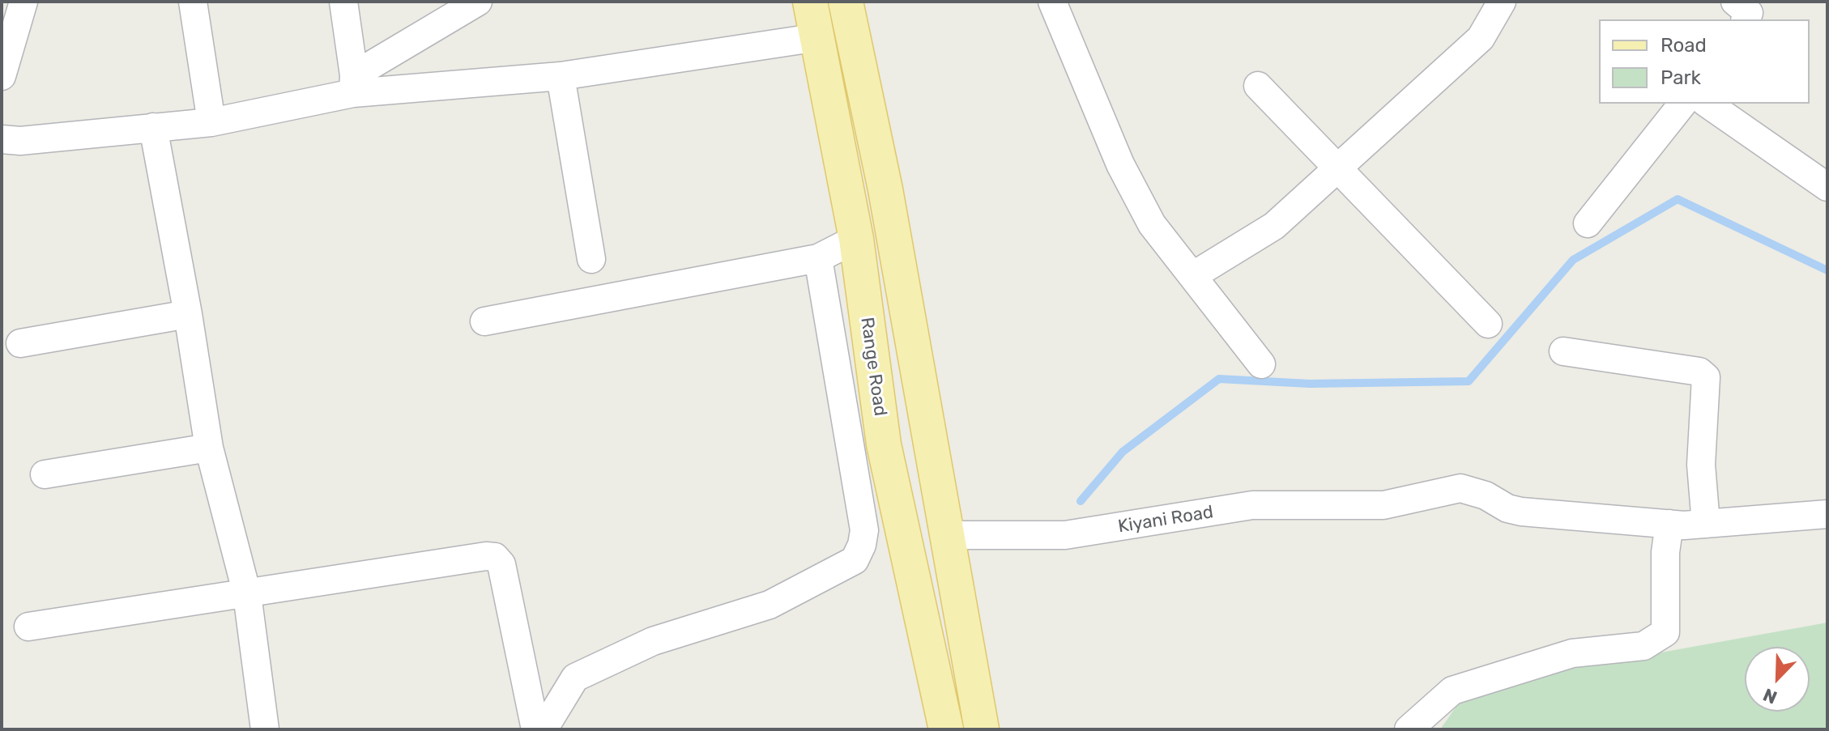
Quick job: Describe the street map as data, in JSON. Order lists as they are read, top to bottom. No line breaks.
{"streets":{"main road":["Range Road"],"street":["Kiyani Road"]},"legend":["Road","Park"],"north":"bottom left"}
